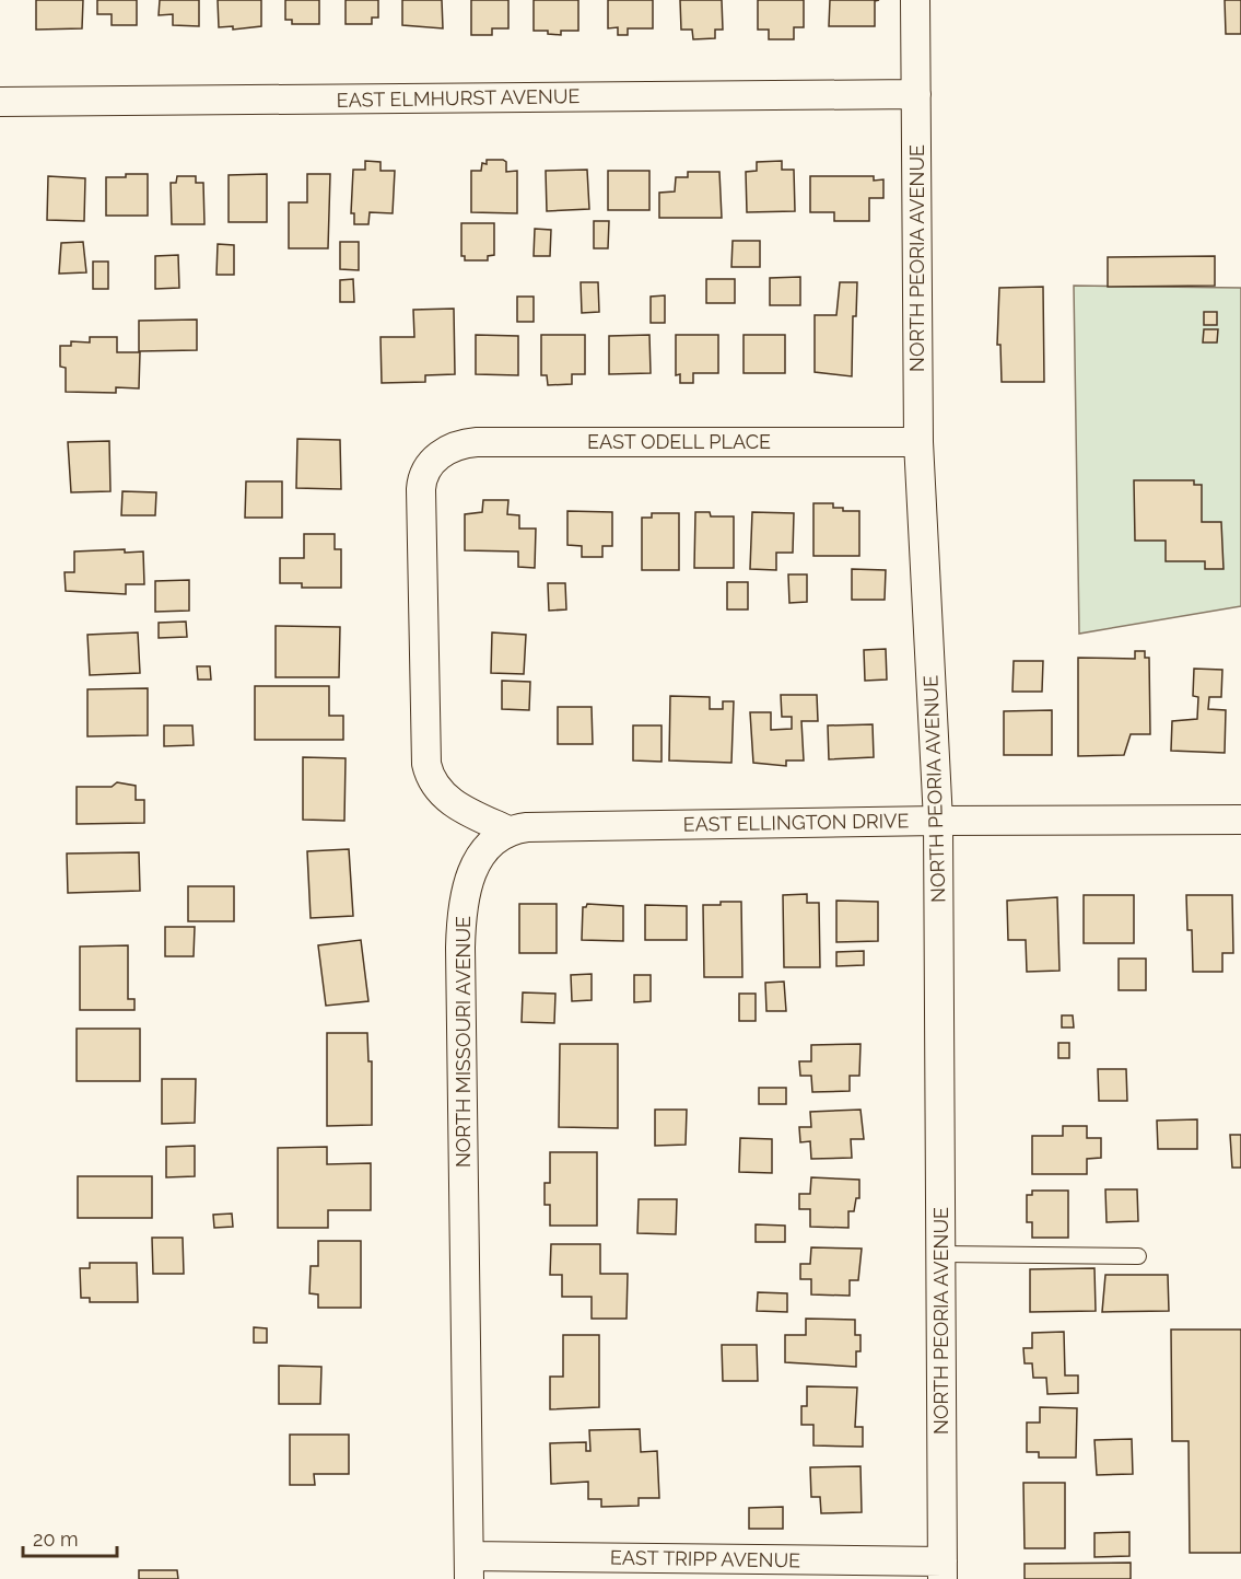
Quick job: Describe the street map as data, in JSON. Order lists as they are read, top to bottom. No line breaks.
{"streets":{"street":["EAST ELMHURST AVENUE","NORTH PEORIA AVENUE","EAST ODELL PLACE","EAST ELLINGTON DRIVE","NORTH MISSOURI AVENUE","EAST TRIPP AVENUE"]},"crossings":[["EAST ELMHURST AVENUE","NORTH PEORIA AVENUE"],["NORTH PEORIA AVENUE","EAST ODELL PLACE"],["NORTH PEORIA AVENUE","EAST ELLINGTON DRIVE"],["NORTH PEORIA AVENUE","EAST TRIPP AVENUE"],["EAST ODELL PLACE","EAST ELLINGTON DRIVE"],["EAST ODELL PLACE","NORTH MISSOURI AVENUE"],["EAST ELLINGTON DRIVE","NORTH MISSOURI AVENUE"],["NORTH MISSOURI AVENUE","EAST TRIPP AVENUE"]],"scale_bar":"20 m"}
